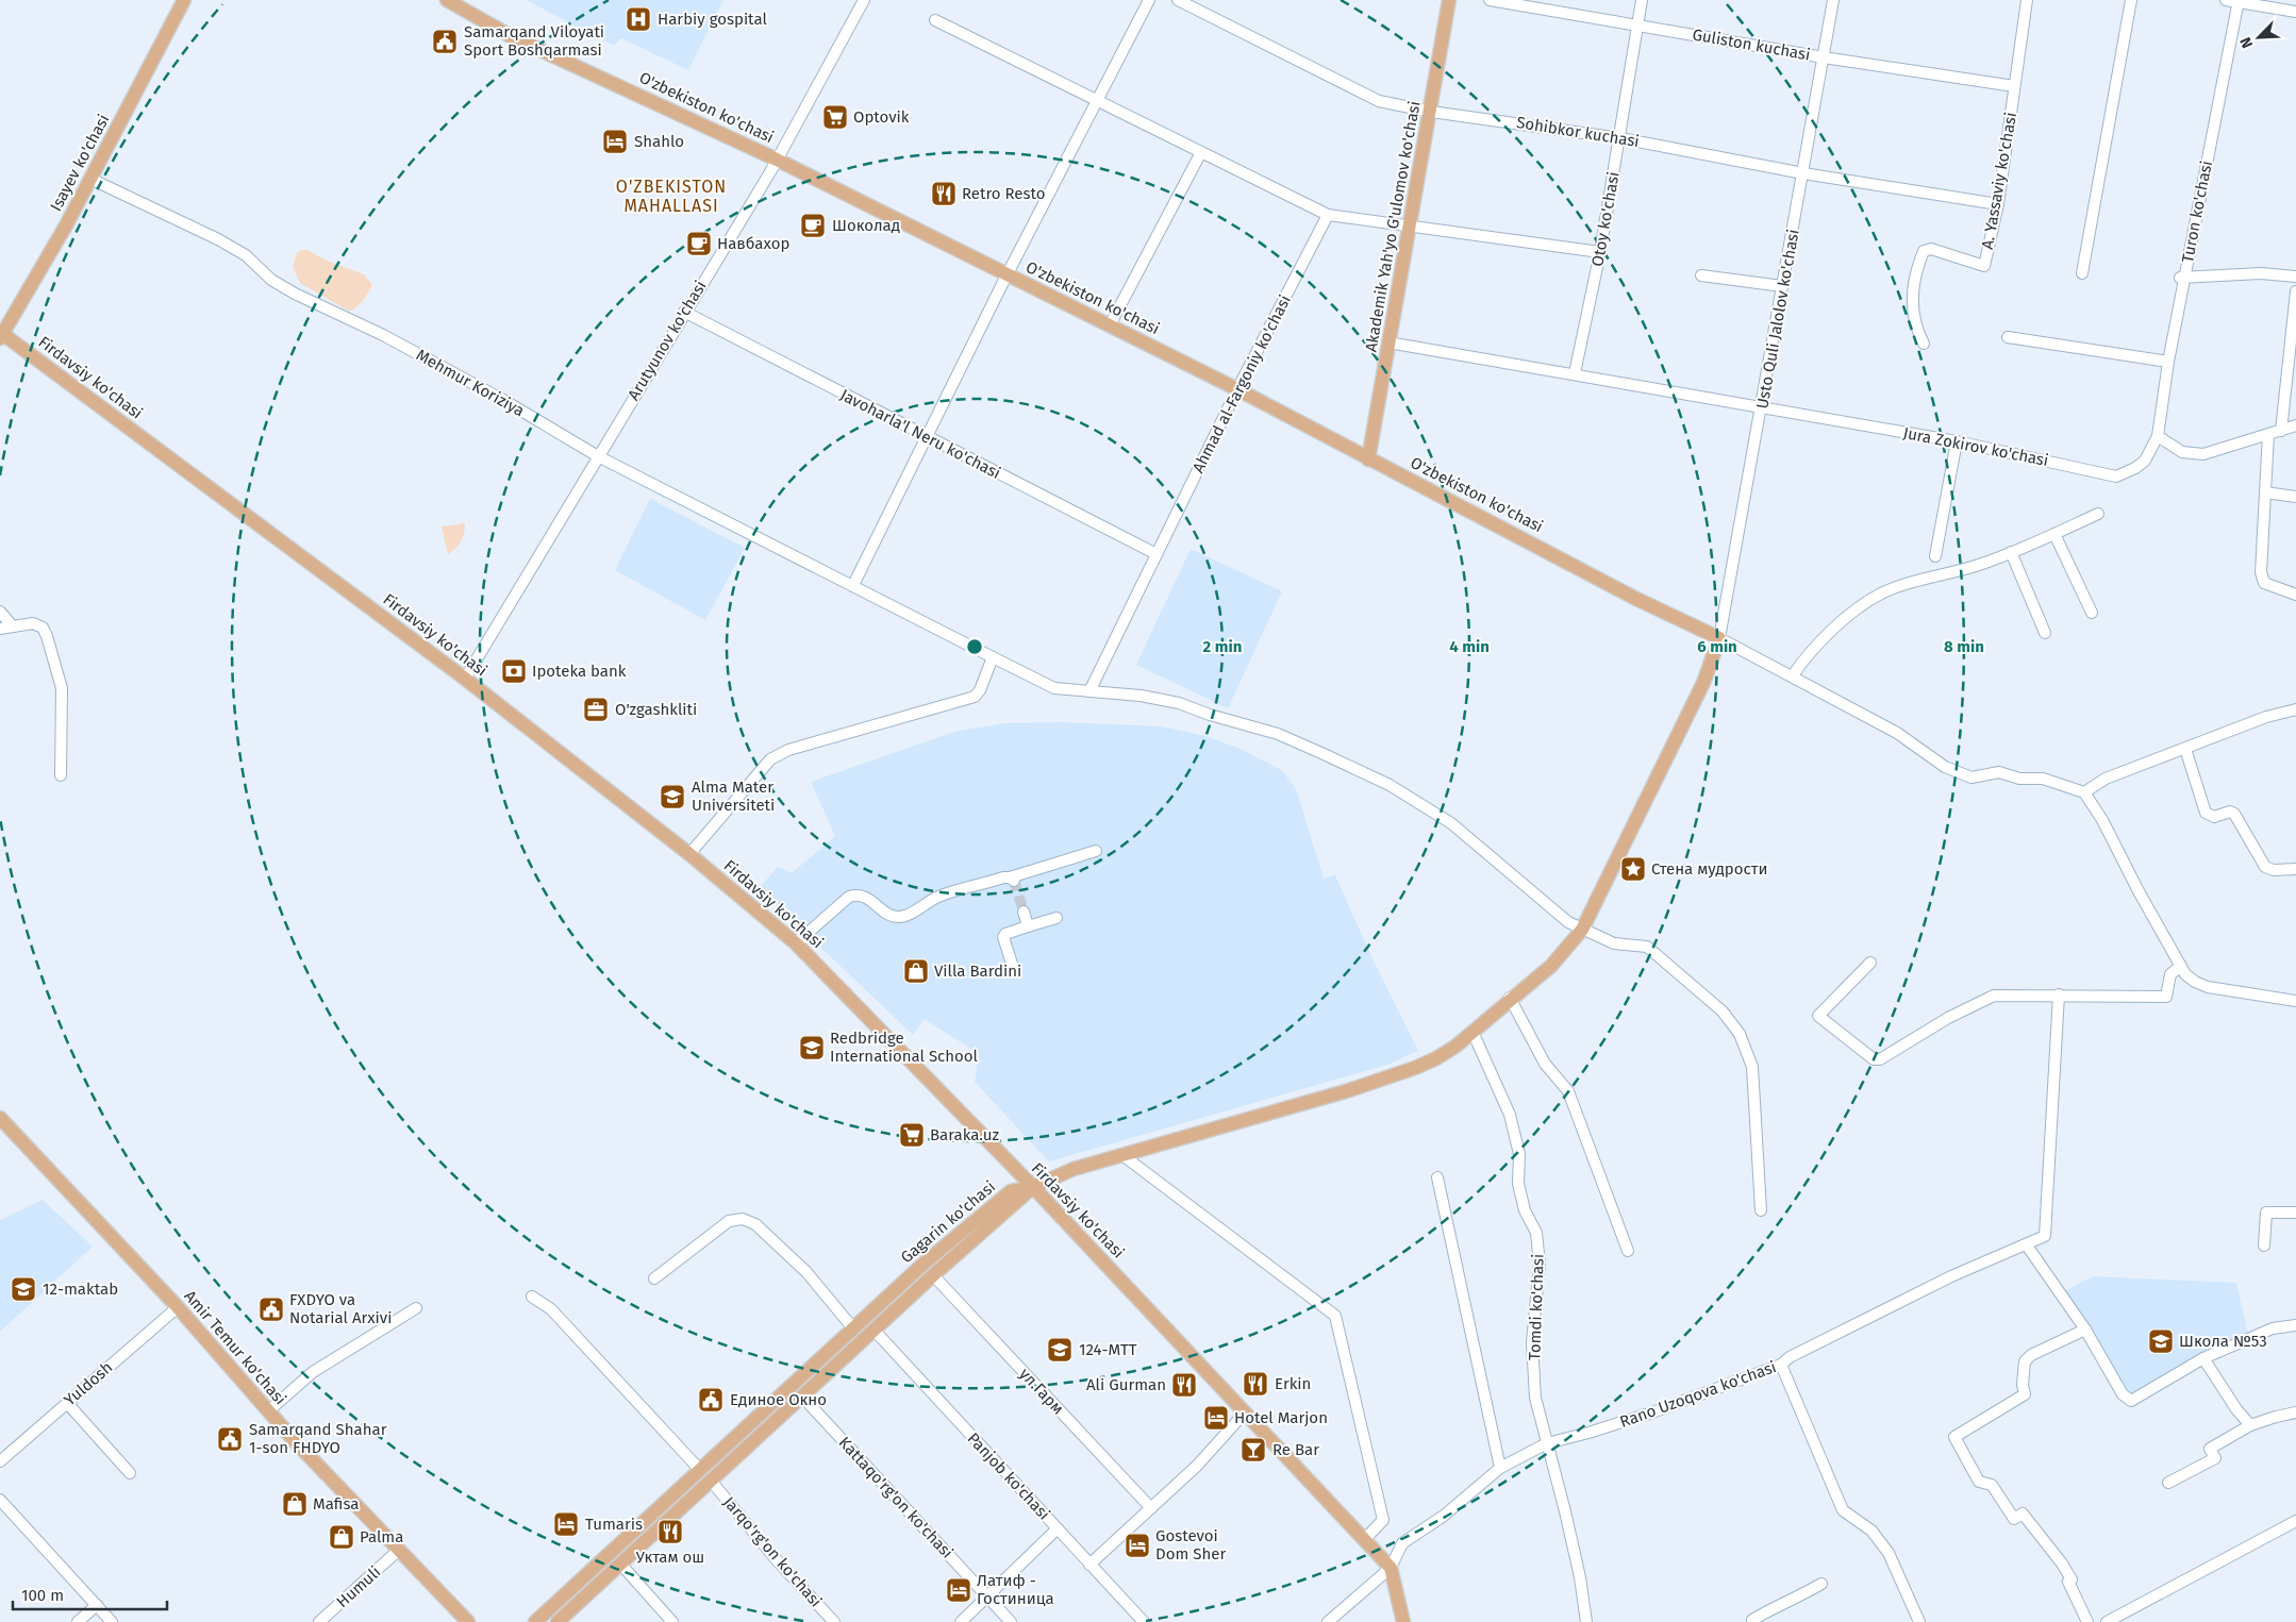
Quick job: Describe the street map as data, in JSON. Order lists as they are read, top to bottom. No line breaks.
{"streets":{"main road":["O'zbekiston ko'chasi","Isayev ko'chasi","Akademik Yah'yo G'ulomov ko'chasi","Firdavsiy ko'chasi","Gagarin ko'chasi","Amir Temur ko'chasi"],"street":["Guliston kuchasi","Sohibkor kuchasi","A. Yassaviy ko'chasi","Turon ko'chasi","Otoy ko'chasi","Usto Quli Jalolov ko'chasi","Arutyunov ko'chasi","Mehmur Koriziya","Ahmad al-Fargoniy ko'chasi","Javoharla'l Neru ko'chasi","Jura Zokirov ko'chasi","Tomdi ko'chasi","Yuldosh","ул.Гарм","Rano Uzoqova ko'chasi","Panjob ko'chasi","Kattaqo'rg'on ko'chasi","Jarqo'rg'on ko'chasi","Humuli"]},"crossings":[["Guliston kuchasi","A. Yassaviy ko'chasi"],["Guliston kuchasi","Otoy ko'chasi"],["Guliston kuchasi","Usto Quli Jalolov ko'chasi"],["O'zbekiston ko'chasi","Akademik Yah'yo G'ulomov ko'chasi"],["O'zbekiston ko'chasi","Usto Quli Jalolov ko'chasi"],["O'zbekiston ko'chasi","Arutyunov ko'chasi"],["O'zbekiston ko'chasi","Ahmad al-Fargoniy ko'chasi"],["Sohibkor kuchasi","A. Yassaviy ko'chasi"],["Sohibkor kuchasi","Otoy ko'chasi"],["Sohibkor kuchasi","Akademik Yah'yo G'ulomov ko'chasi"],["Sohibkor kuchasi","Usto Quli Jalolov ko'chasi"],["Isayev ko'chasi","Firdavsiy ko'chasi"],["Isayev ko'chasi","Mehmur Koriziya"],["Turon ko'chasi","Jura Zokirov ko'chasi"],["Otoy ko'chasi","Jura Zokirov ko'chasi"],["Akademik Yah'yo G'ulomov ko'chasi","Jura Zokirov ko'chasi"],["Usto Quli Jalolov ko'chasi","Jura Zokirov ko'chasi"],["Arutyunov ko'chasi","Firdavsiy ko'chasi"],["Arutyunov ko'chasi","Mehmur Koriziya"],["Arutyunov ko'chasi","Javoharla'l Neru ko'chasi"],["Firdavsiy ko'chasi","Gagarin ko'chasi"],["Firdavsiy ko'chasi","Rano Uzoqova ko'chasi"],["Mehmur Koriziya","Ahmad al-Fargoniy ko'chasi"],["Ahmad al-Fargoniy ko'chasi","Javoharla'l Neru ko'chasi"],["Gagarin ko'chasi","ул.Гарм"],["Gagarin ko'chasi","Panjob ko'chasi"],["Gagarin ko'chasi","Kattaqo'rg'on ko'chasi"],["Gagarin ko'chasi","Jarqo'rg'on ko'chasi"],["Tomdi ko'chasi","Rano Uzoqova ko'chasi"],["Amir Temur ko'chasi","Yuldosh"],["Amir Temur ko'chasi","Humuli"]],"districts":["O'ZBEKISTON MAHALLASI"],"places":{"hospital":["Harbiy gospital"],"public building":["Samarqand Viloyati Sport Boshqarmasi","FXDYO va Notarial Arxivi","Единое Окно","Samarqand Shahar 1-son FHDYO"],"supermarket":["Optovik","Baraka.uz"],"hotel":["Shahlo","Hotel Marjon","Tumaris","Gostevoi Dom Sher","Латиф - Гостиница"],"restaurant":["Retro Resto","Erkin","Ali Gurman","Уктам ош"],"cafe":["Шоколад","Навбахор"],"bank":["Ipoteka bank"],"office":["O'zgashkliti"],"school or university":["Alma Mater Universiteti","Redbridge International School","12-maktab","Школа №53","124-MTT"],"place":["Стена мудрости"],"shop":["Villa Bardini","Mafisa","Palma"],"bar":["Re Bar"]},"scale_bar":"100 m","north":"bottom left","rings":["2 min","4 min","6 min","8 min"]}
